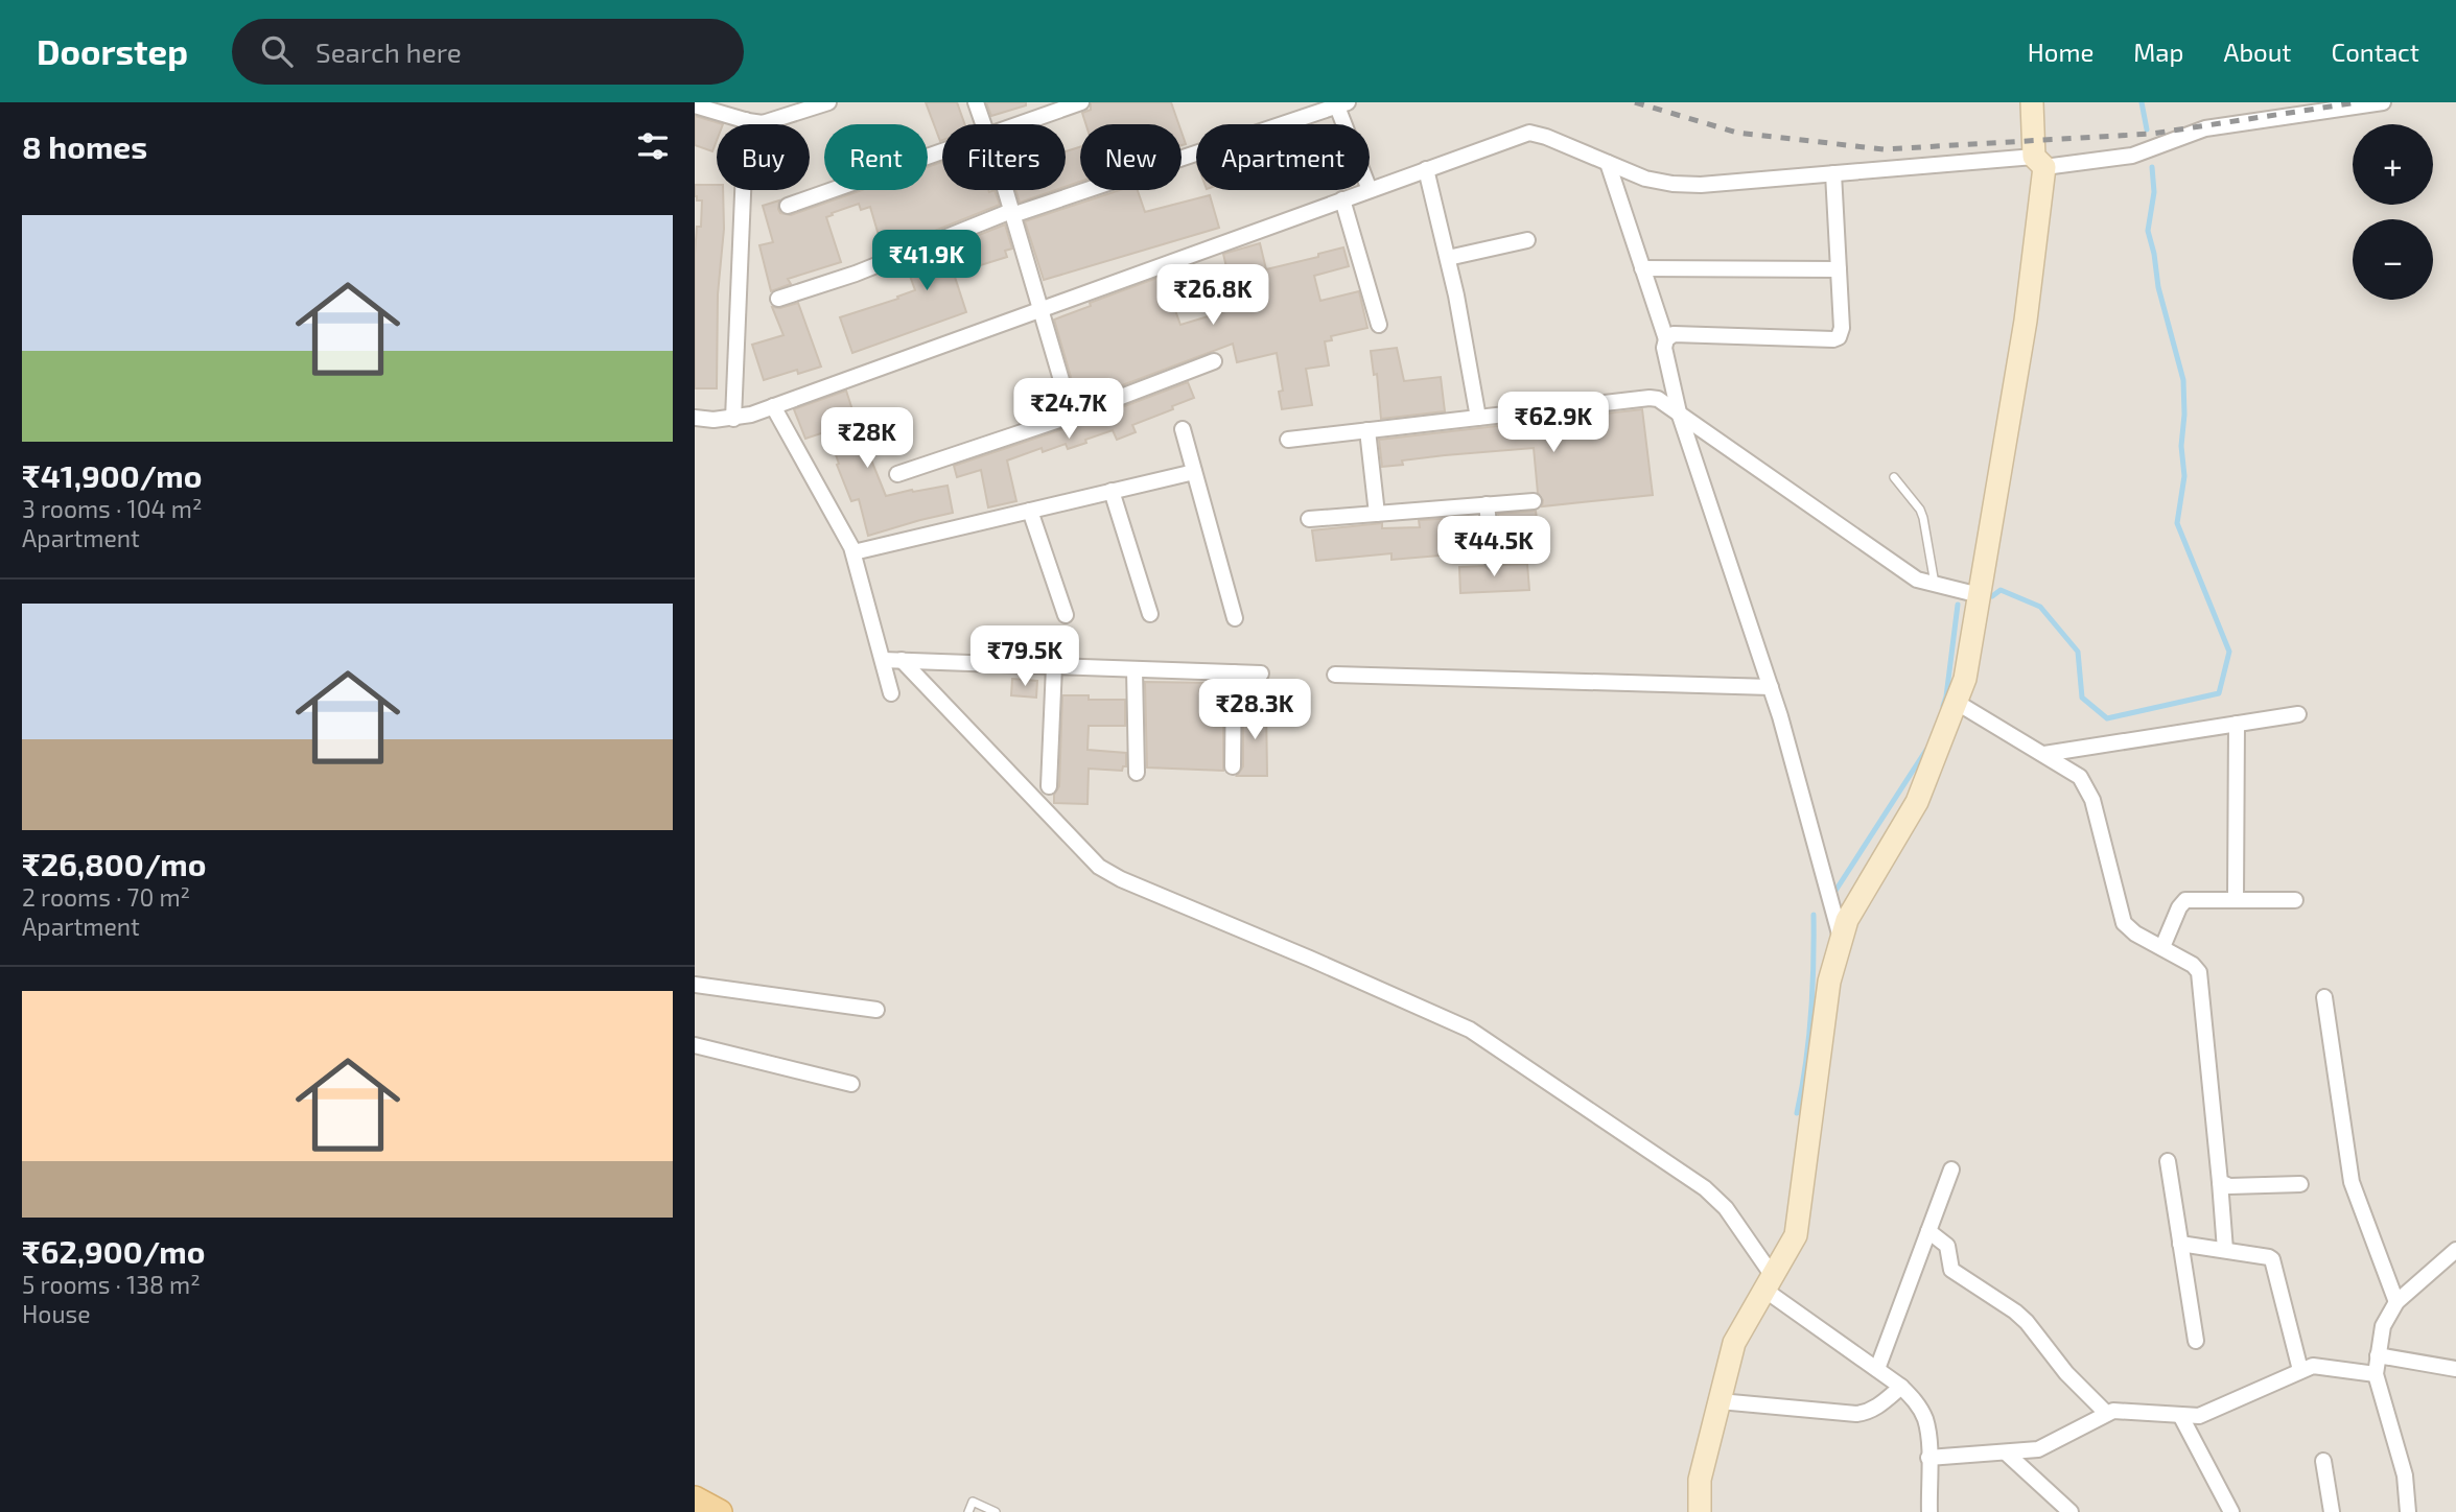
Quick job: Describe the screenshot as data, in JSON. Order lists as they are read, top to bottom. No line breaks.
{"page":{"header":"Doorstep","search":"Search here","nav":["Home","Map","About","Contact"],"heading":"8 homes","map_buttons":["+","−"],"chip":["Buy","Rent","Filters","New","Apartment"],"list":[{"name":"₹41,900/mo","note":"3 rooms · 104 m² · Apartment"},{"name":"₹26,800/mo","note":"2 rooms · 70 m² · Apartment"},{"name":"₹62,900/mo","note":"5 rooms · 138 m² · House"}],"price":["₹41.9K","₹26.8K","₹24.7K","₹62.9K","₹28K","₹44.5K","₹79.5K","₹28.3K"]}}
